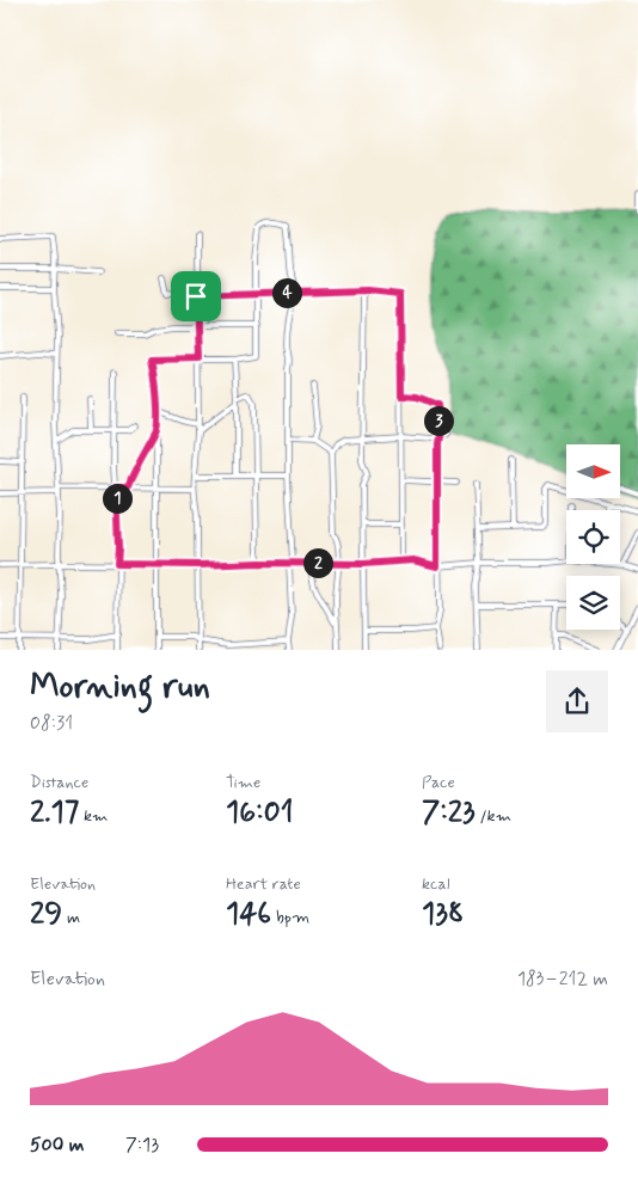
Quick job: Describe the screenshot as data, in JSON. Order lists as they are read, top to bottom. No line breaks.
{"north":"right","page":{"pins":["4","3","1","2"],"heading":["Morning run","08:31"],"stats":[["Distance","2.17 km"],["Time","16:01"],["Pace","7:23 /km"],["Elevation","29 m"],["Heart rate","146 bpm"],["kcal","138"]],"chart":["Elevation","183–212 m"],"list":[{"name":"500 m","note":"7:13"}]}}
